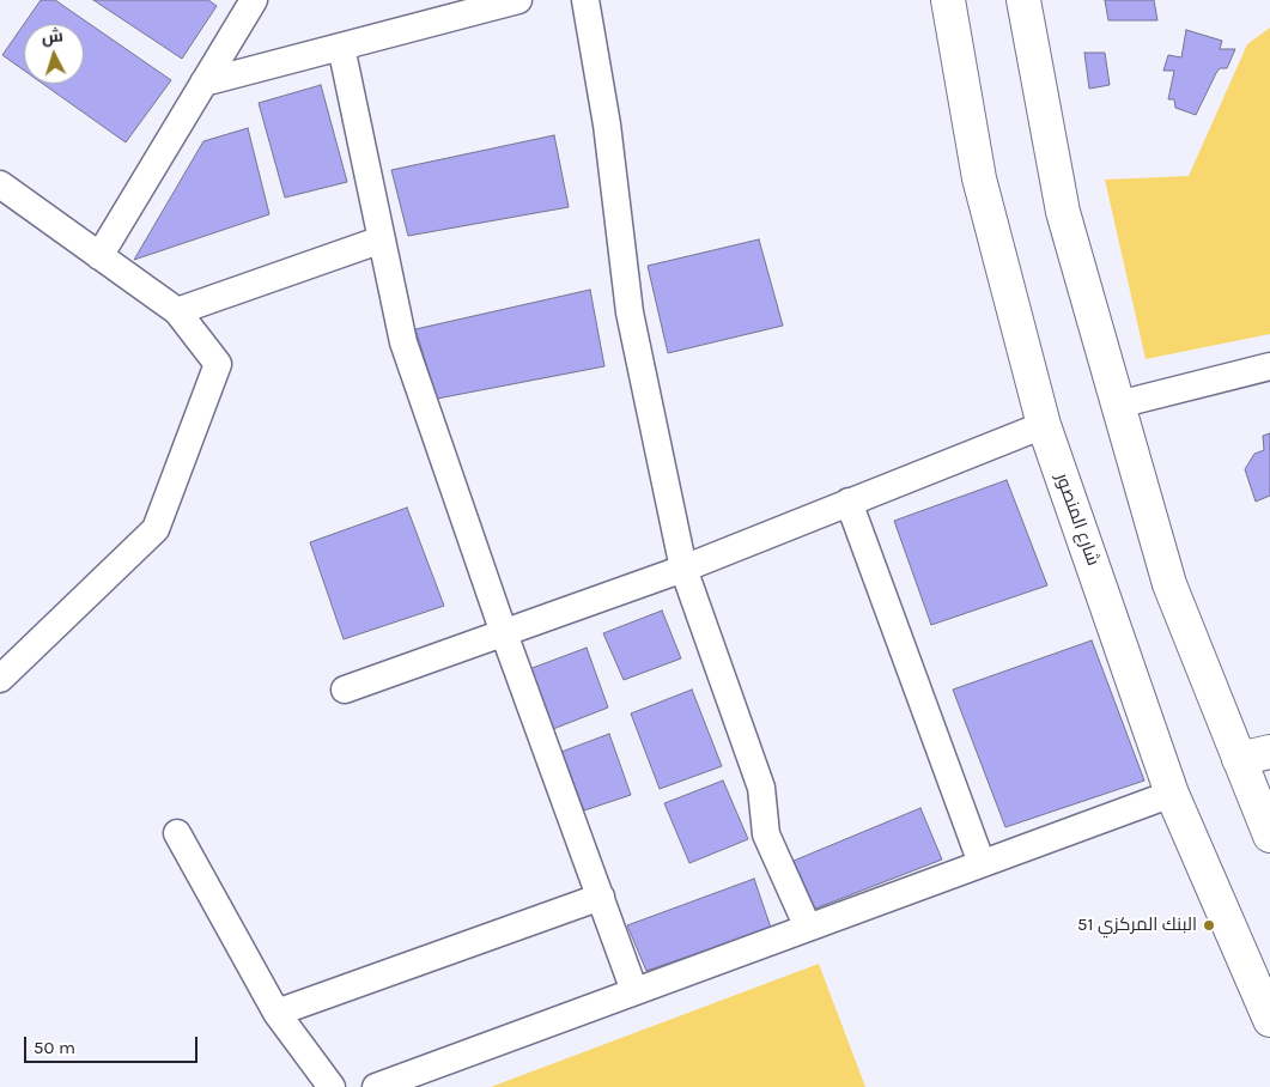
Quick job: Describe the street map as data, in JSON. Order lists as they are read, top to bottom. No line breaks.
{"streets":{"main road":["شارع المنصور"]},"places":["البنك المركزي 51"],"scale_bar":"50 m","north":"top"}
